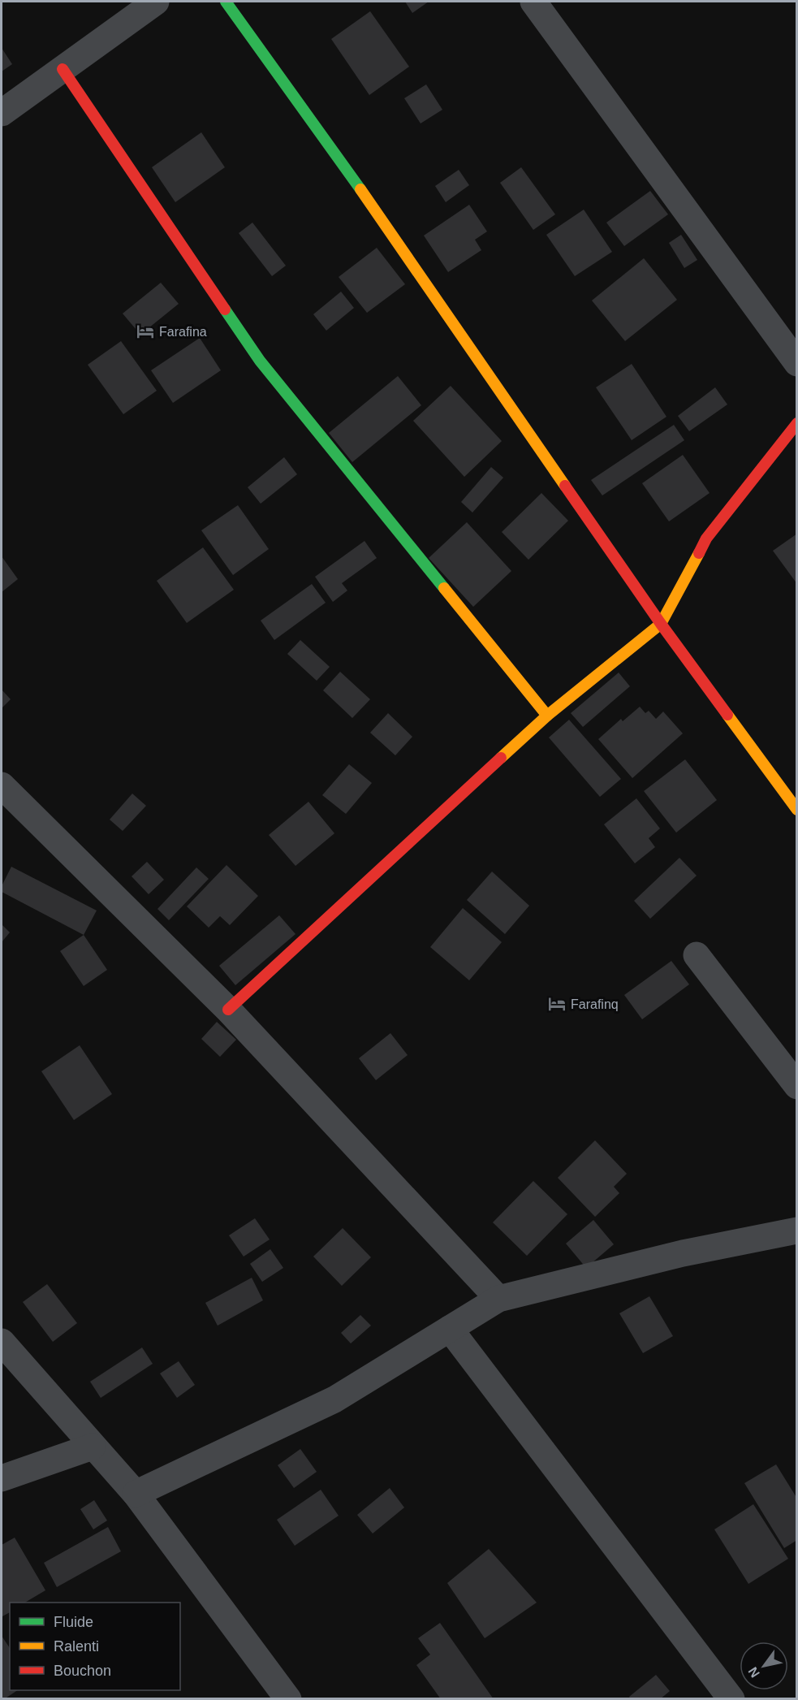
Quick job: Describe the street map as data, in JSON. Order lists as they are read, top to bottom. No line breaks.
{"places":{"hotel":["Farafina","Farafinq"]},"legend":["Fluide","Ralenti","Bouchon"],"north":"bottom left"}
